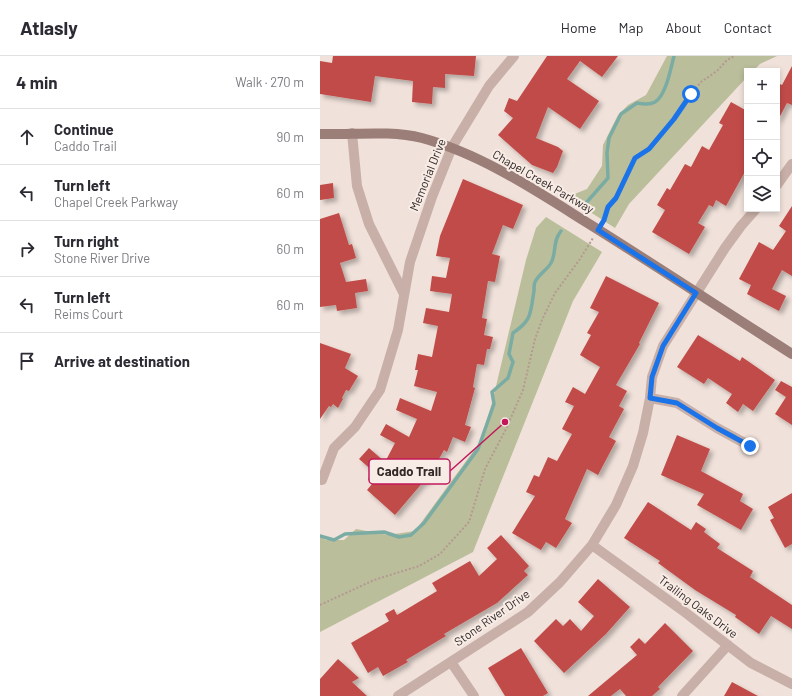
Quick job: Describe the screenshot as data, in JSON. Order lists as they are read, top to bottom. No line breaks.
{"streets":{"street":["Memorial Drive","Chapel Creek Parkway","Trailing Oaks Drive","Stone River Drive"]},"crossings":[["Memorial Drive","Chapel Creek Parkway"],["Chapel Creek Parkway","Stone River Drive"],["Trailing Oaks Drive","Stone River Drive"]],"places":["Caddo Trail"],"page":{"header":"Atlasly","nav":["Home","Map","About","Contact"],"heading":["4 min","Walk · 270 m"],"map_buttons":["+","−"],"list":[["Continue","Caddo Trail","90 m"],["Turn left","Chapel Creek Parkway","60 m"],["Turn right","Stone River Drive","60 m"],["Turn left","Reims Court","60 m"],"Arrive at destination"]}}
